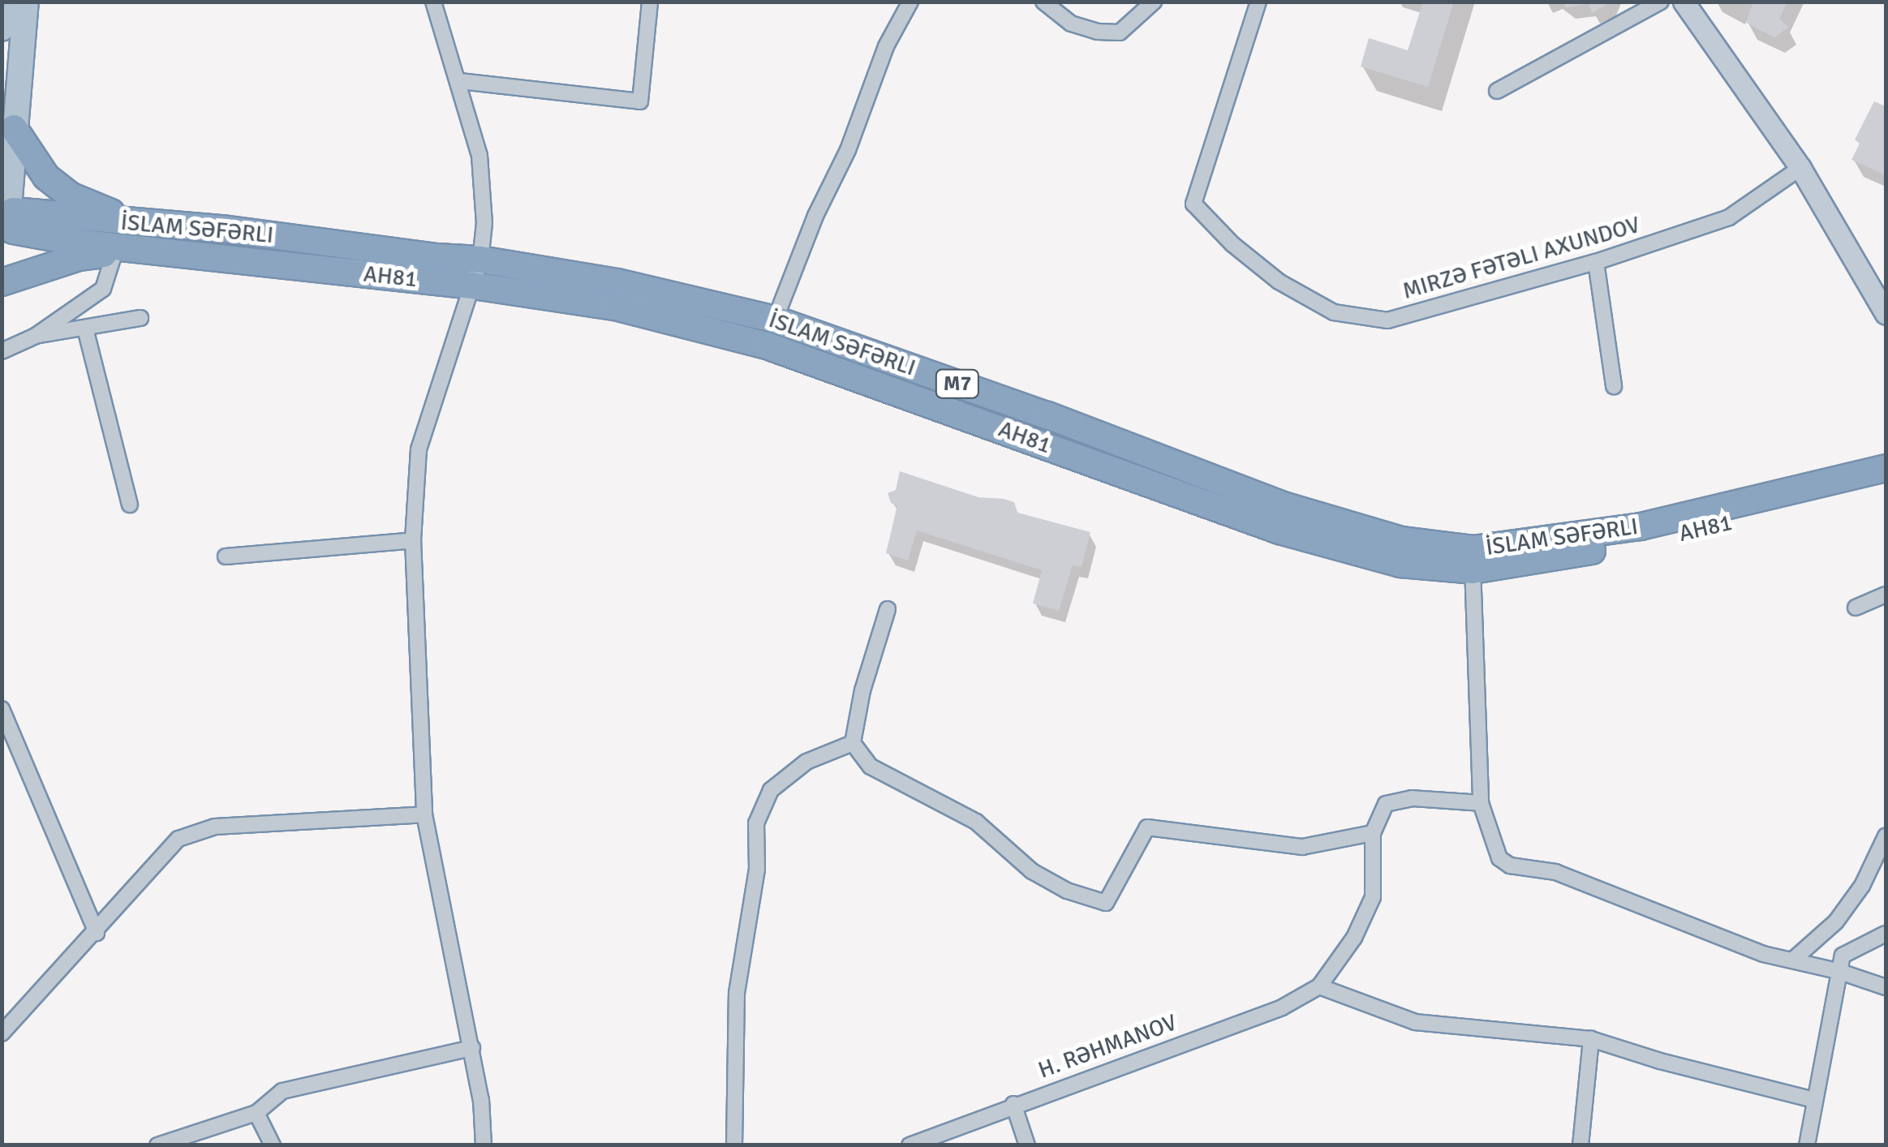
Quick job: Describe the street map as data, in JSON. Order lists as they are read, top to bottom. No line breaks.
{"streets":{"highway":["İSLAM SƏFƏRLI","AH81","M7"],"street":["MIRZƏ FƏTƏLI AXUNDOV","H. RƏHMANOV"]},"crossings":[["İSLAM SƏFƏRLI","AH81"]]}
